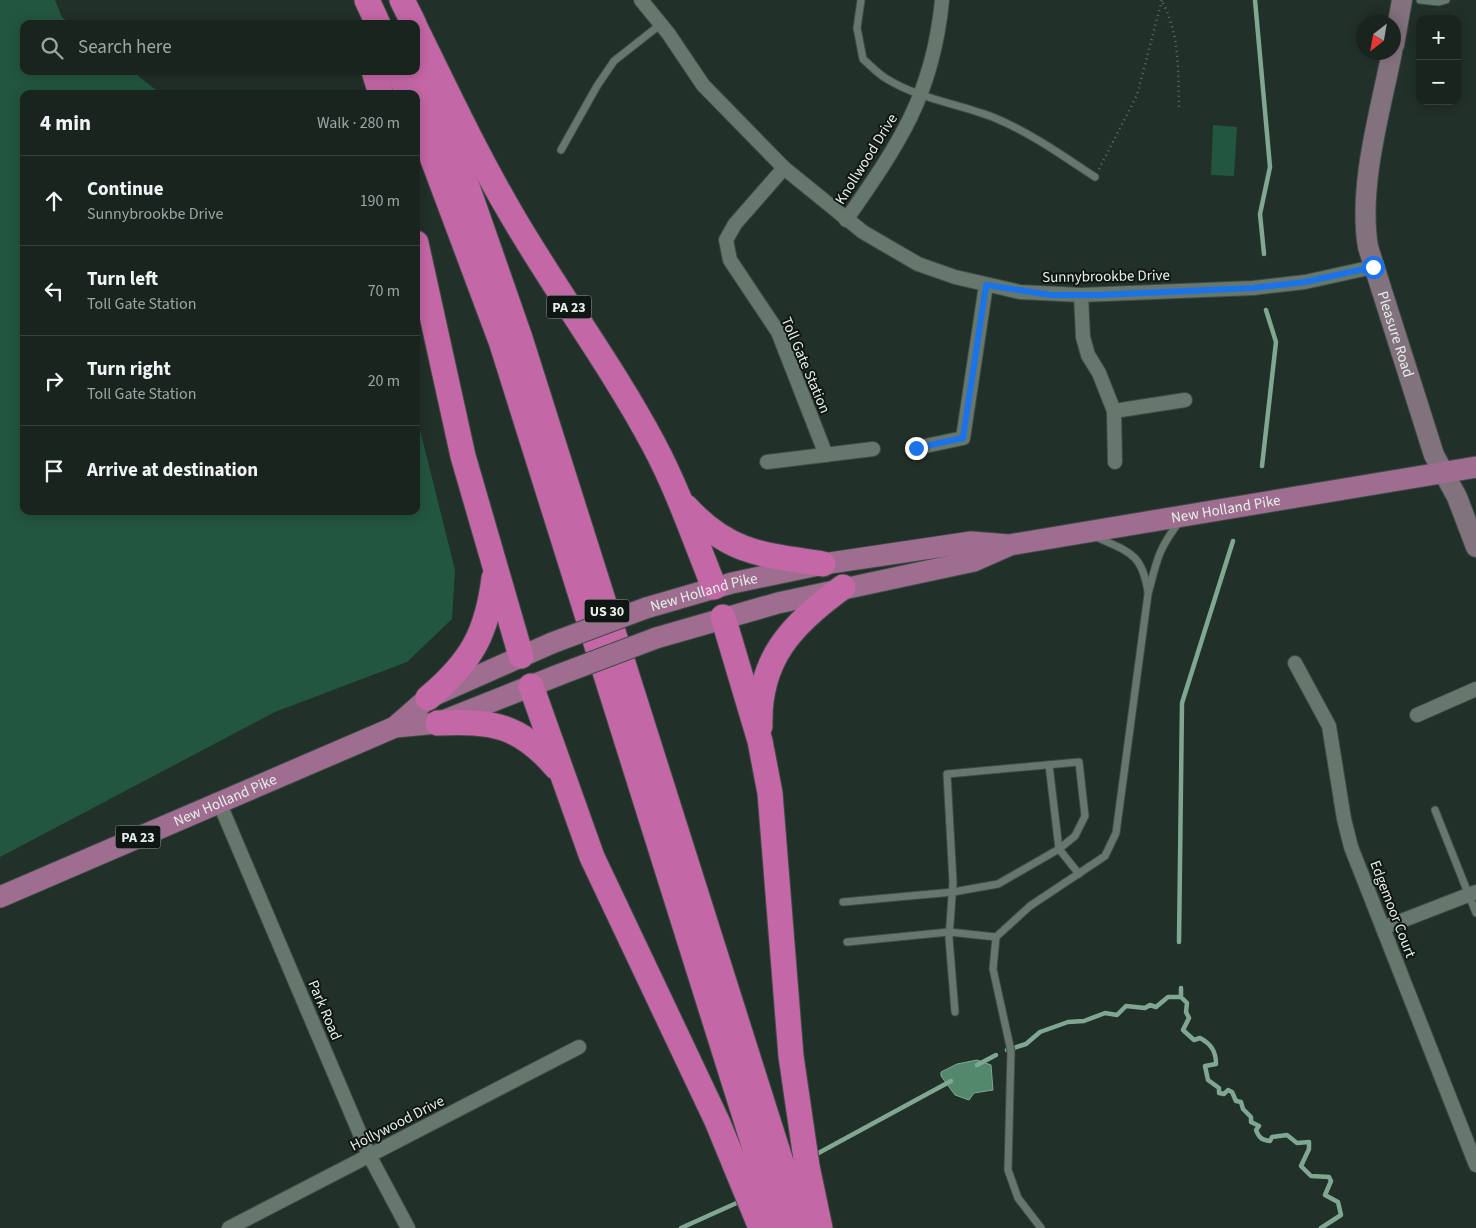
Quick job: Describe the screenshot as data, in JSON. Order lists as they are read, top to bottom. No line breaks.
{"streets":{"highway":["PA 23","US 30"],"main road":["New Holland Pike"],"street":["Knollwood Drive","Sunnybrookbe Drive","Pleasure Road","Toll Gate Station","Edgemoor Court","Park Road","Hollywood Drive"]},"crossings":[["Knollwood Drive","Sunnybrookbe Drive"],["Sunnybrookbe Drive","Pleasure Road"],["Sunnybrookbe Drive","Toll Gate Station"],["PA 23","New Holland Pike"],["Pleasure Road","New Holland Pike"],["New Holland Pike","Park Road"],["Park Road","Hollywood Drive"]],"north":"bottom left","page":{"map_buttons":["+","−"],"search":"Search here","heading":["4 min","Walk · 280 m"],"list":[["Continue","Sunnybrookbe Drive","190 m"],["Turn left","Toll Gate Station","70 m"],["Turn right","Toll Gate Station","20 m"],"Arrive at destination"]}}
